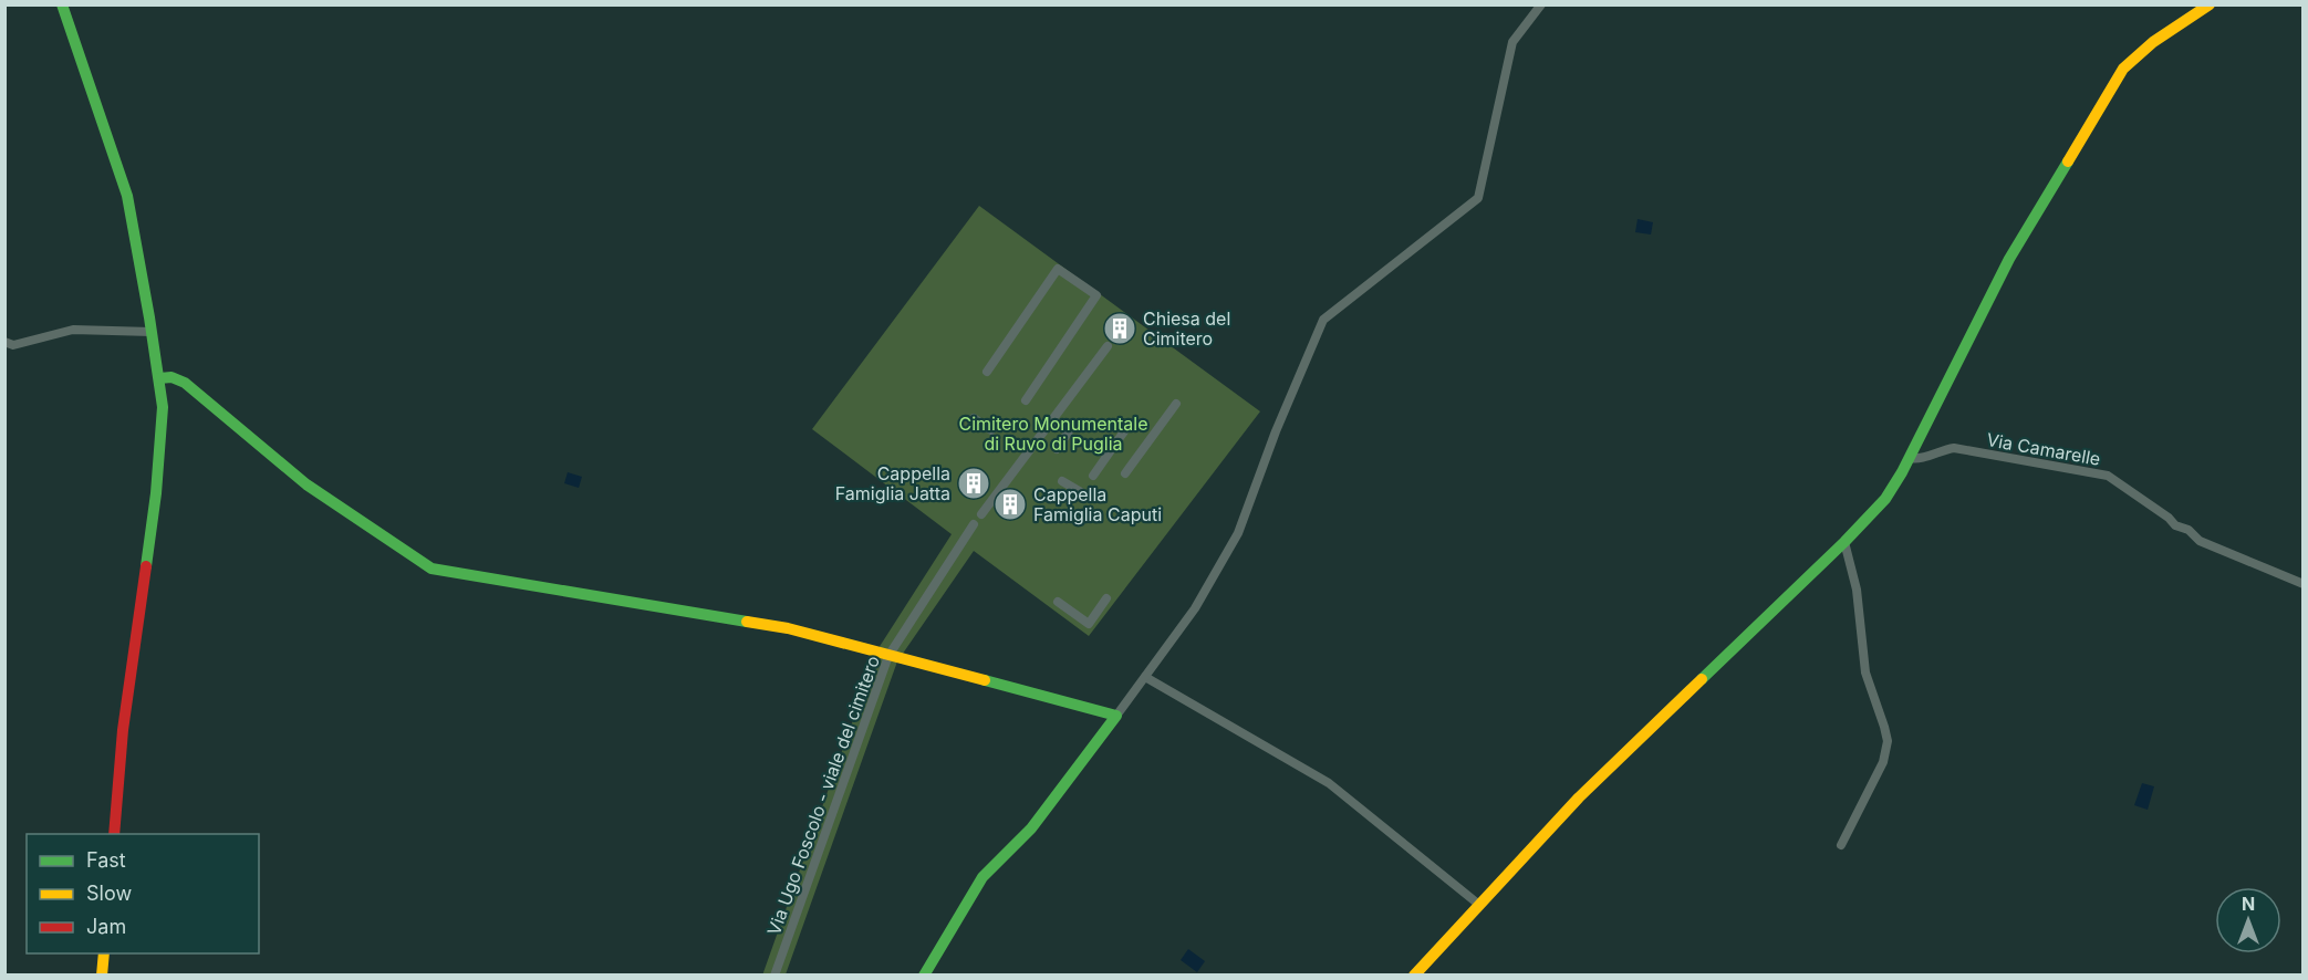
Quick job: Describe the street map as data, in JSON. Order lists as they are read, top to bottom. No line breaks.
{"streets":{"street":["Via Camarelle","Via Ugo Foscolo - viale del cimitero"]},"parks":["Cimitero Monumentale di Ruvo di Puglia"],"places":{"building":["Chiesa del Cimitero","Cappella Famiglia Jatta","Cappella Famiglia Caputi"]},"legend":["Fast","Slow","Jam"],"north":"top"}
